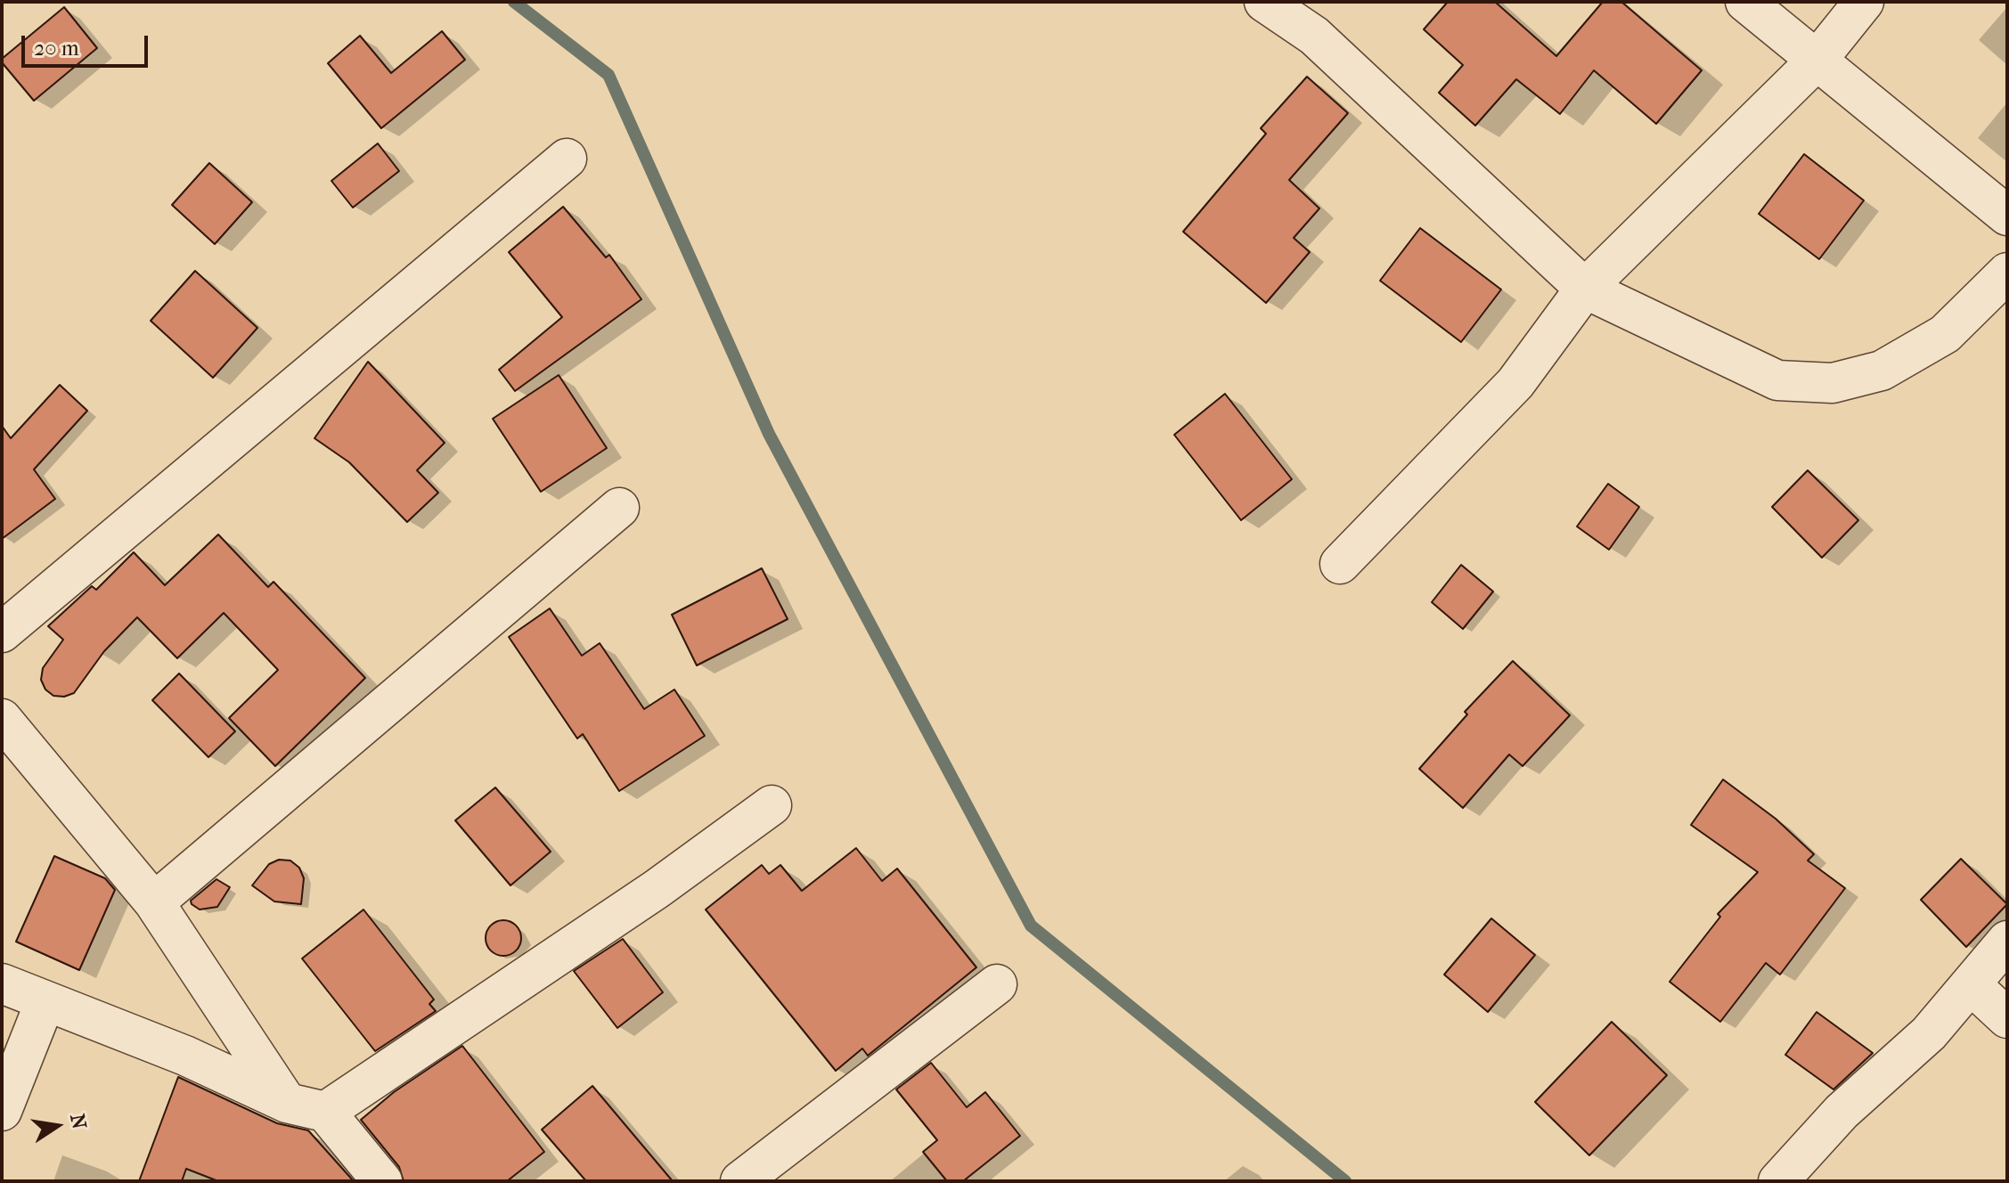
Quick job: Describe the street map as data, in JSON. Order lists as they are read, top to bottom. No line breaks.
{"scale_bar":"20 m","north":"right"}
